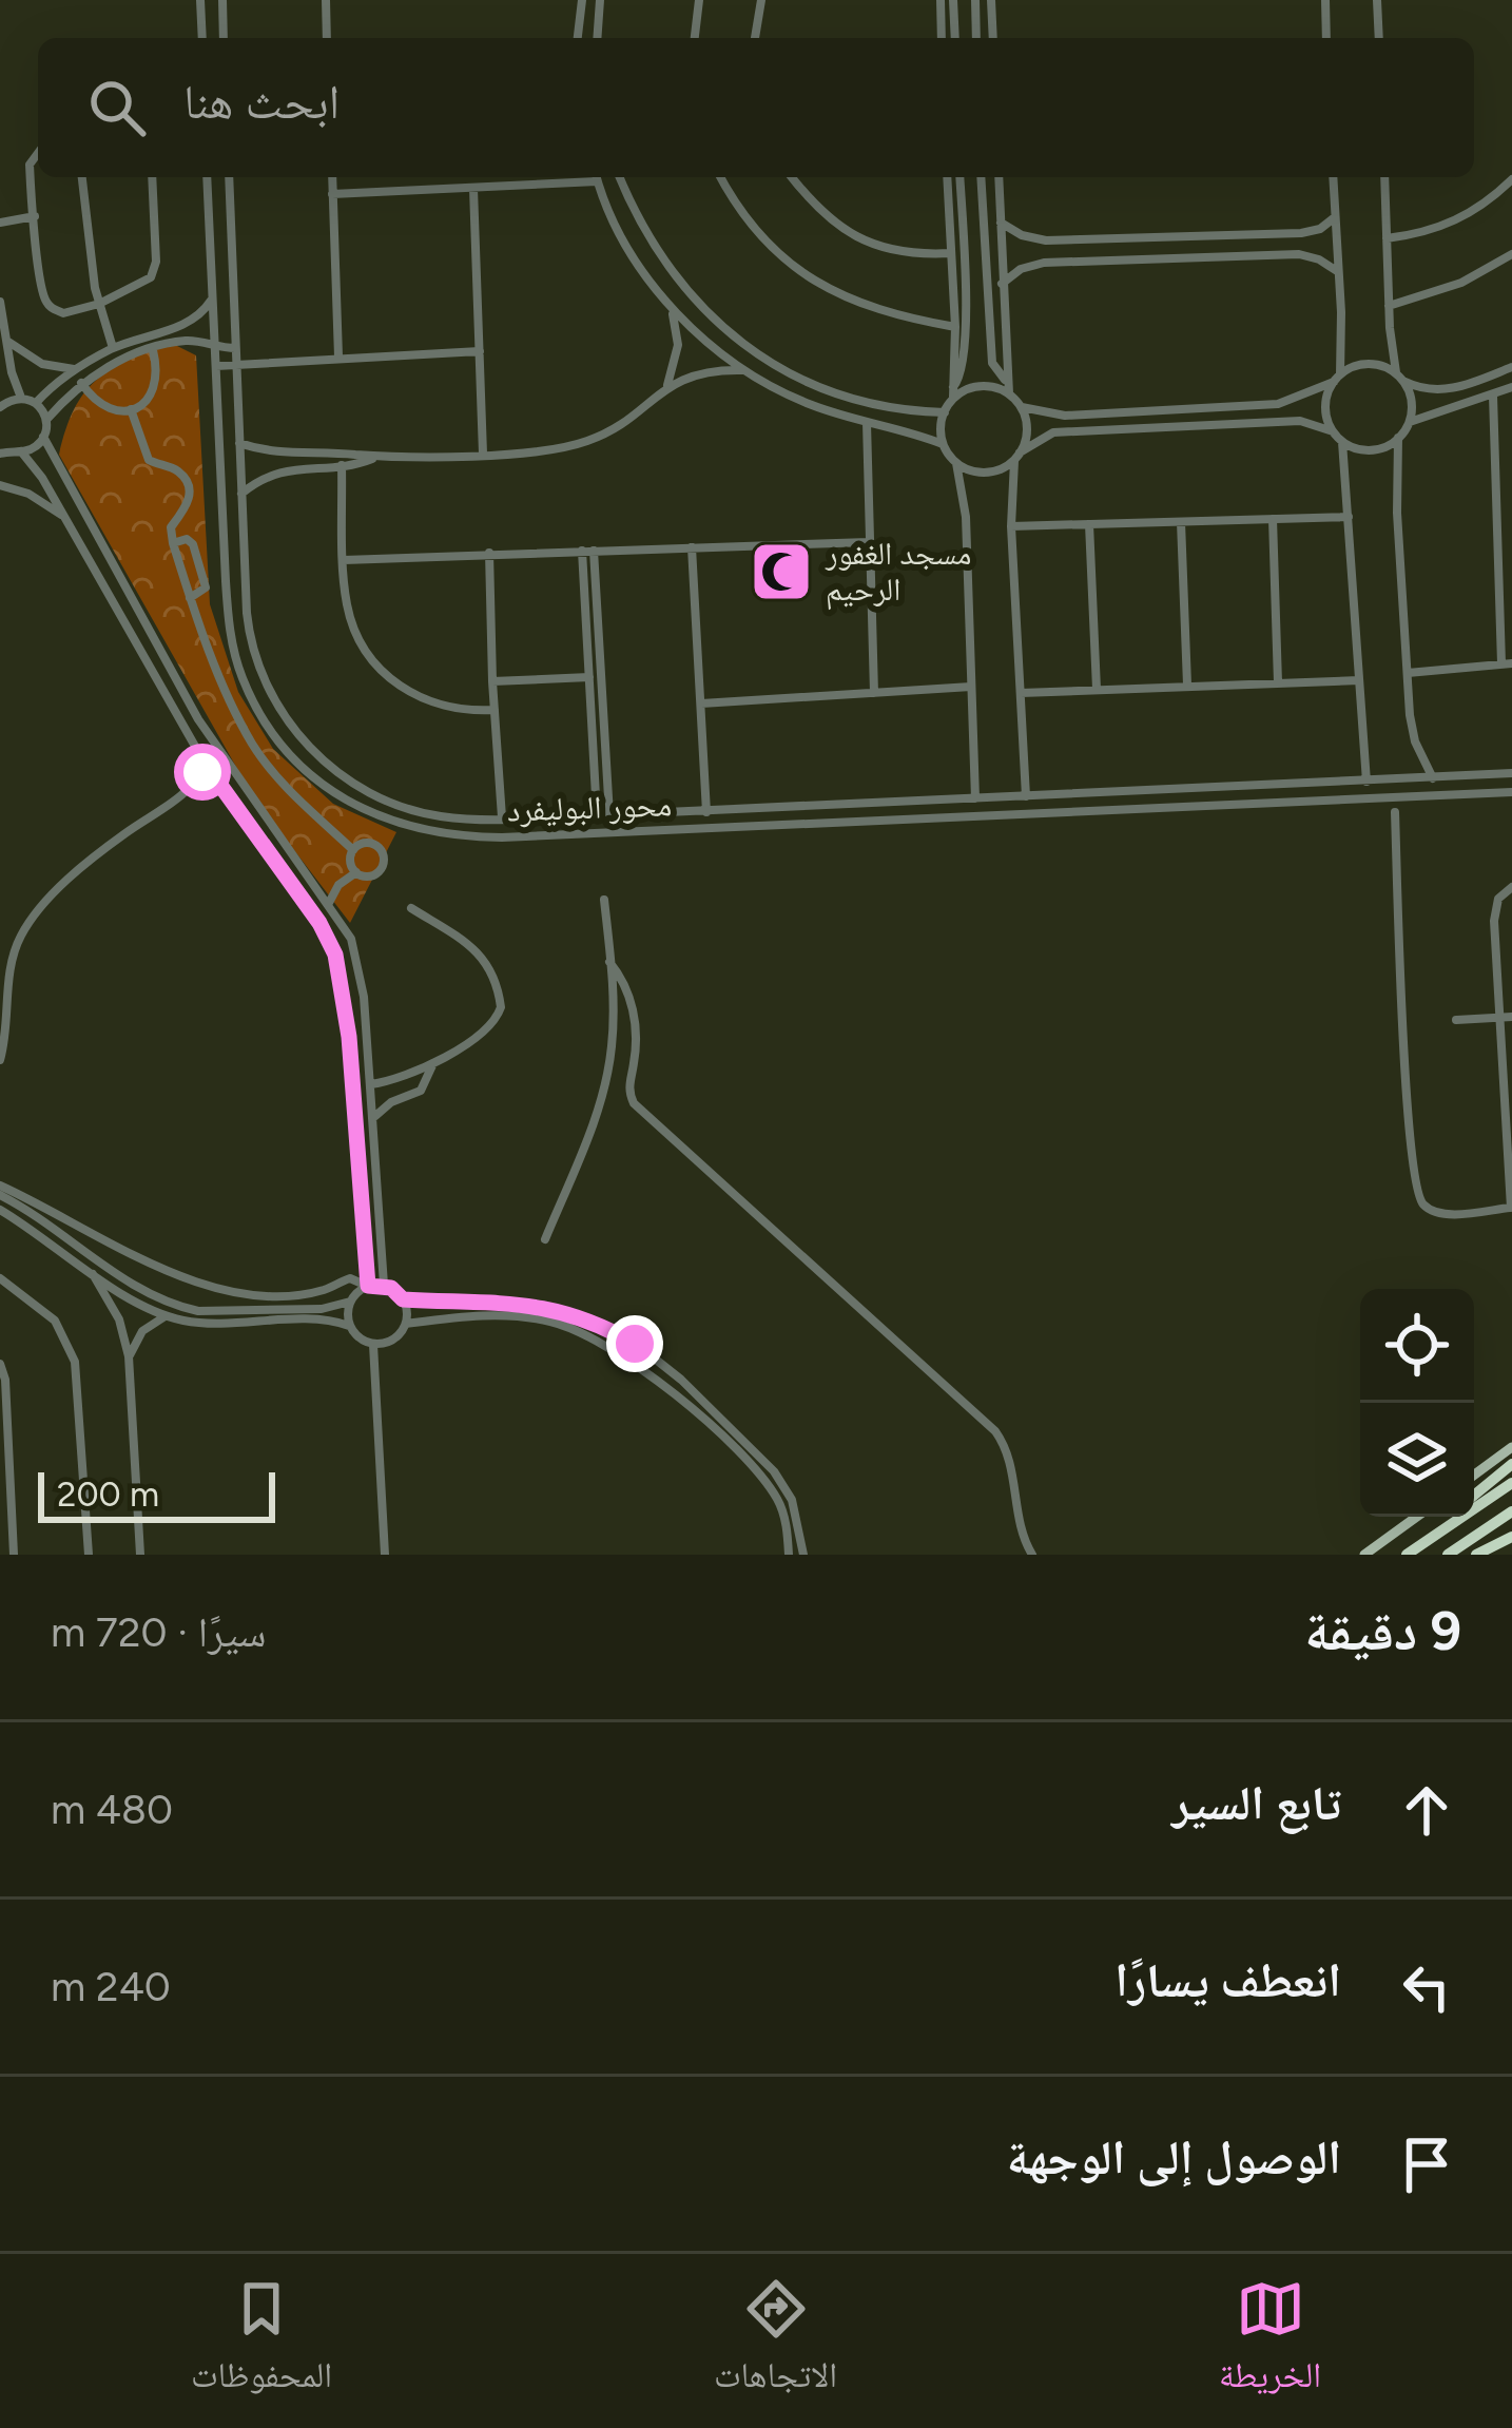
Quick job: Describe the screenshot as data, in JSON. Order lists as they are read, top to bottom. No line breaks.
{"streets":{"street":["محور البوليفرد"]},"places":{"mosque":["مسجد الغفور الرحيم"]},"scale_bar":"200 m","page":{"search":"ابحث هنا","scale":"200 m","heading":["9 دقيقة","سيرًا · 720 m"],"list":[["تابع السير","480 m"],["انعطف يسارًا","240 m"],"الوصول إلى الوجهة"],"nav":["الخريطة","الاتجاهات","المحفوظات"]}}
